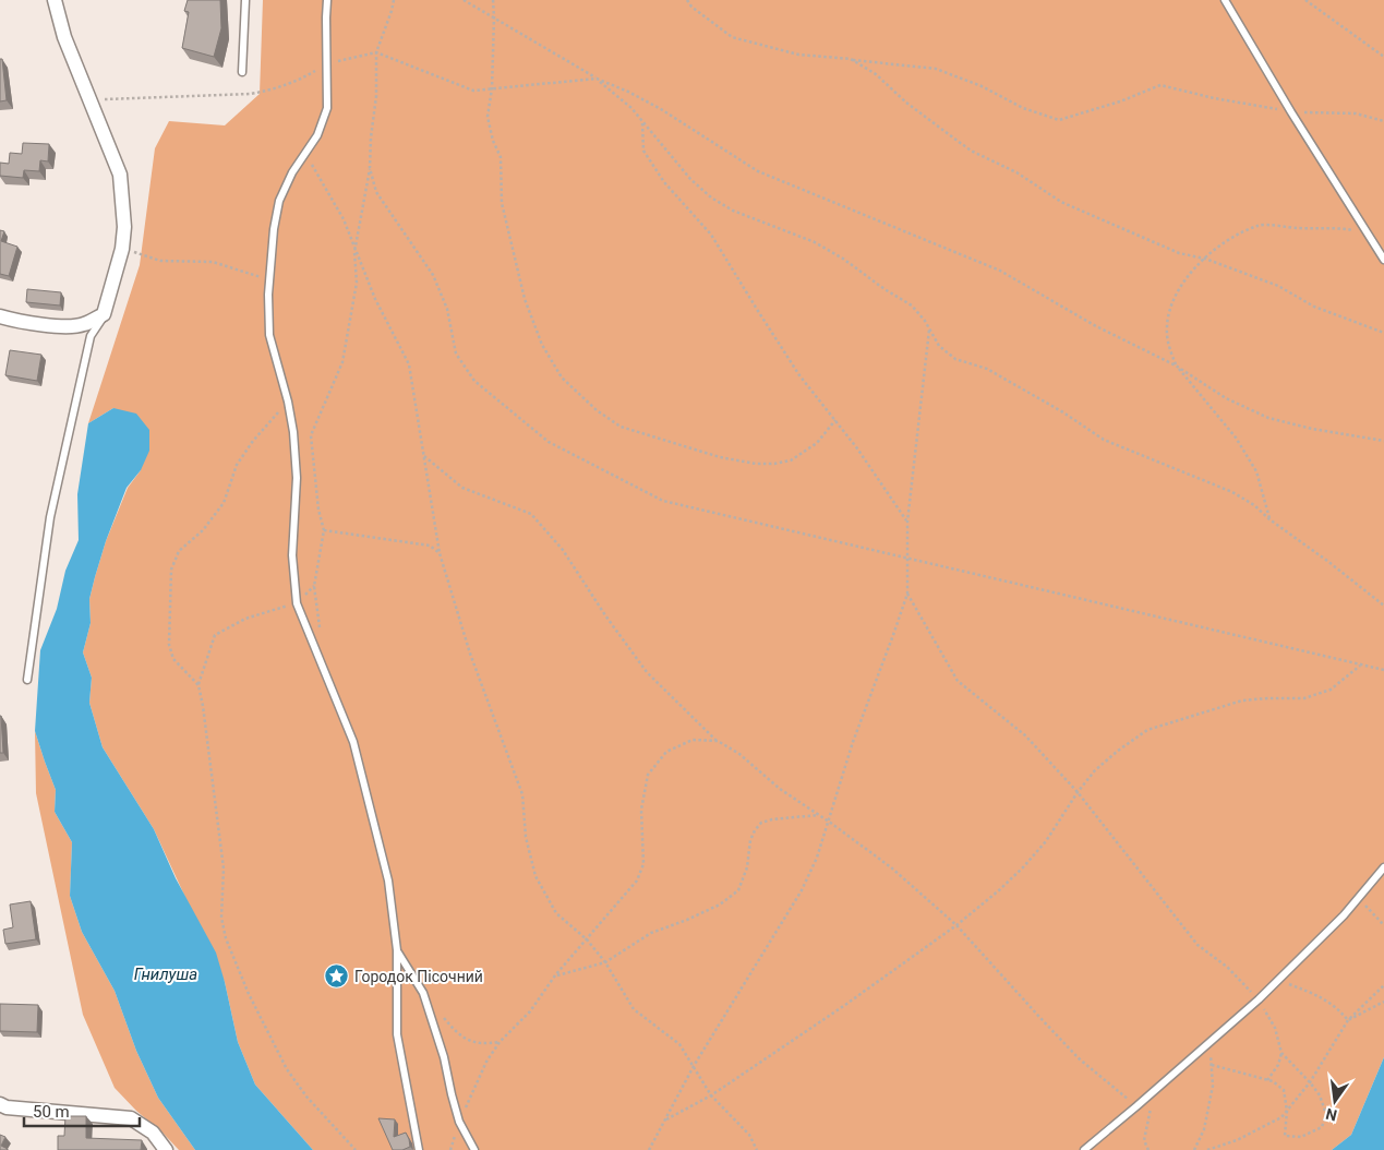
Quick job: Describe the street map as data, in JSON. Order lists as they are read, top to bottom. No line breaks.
{"water":["Гнилуша"],"places":{"place":["Городок Пісочний"]},"scale_bar":"50 m","north":"bottom"}
